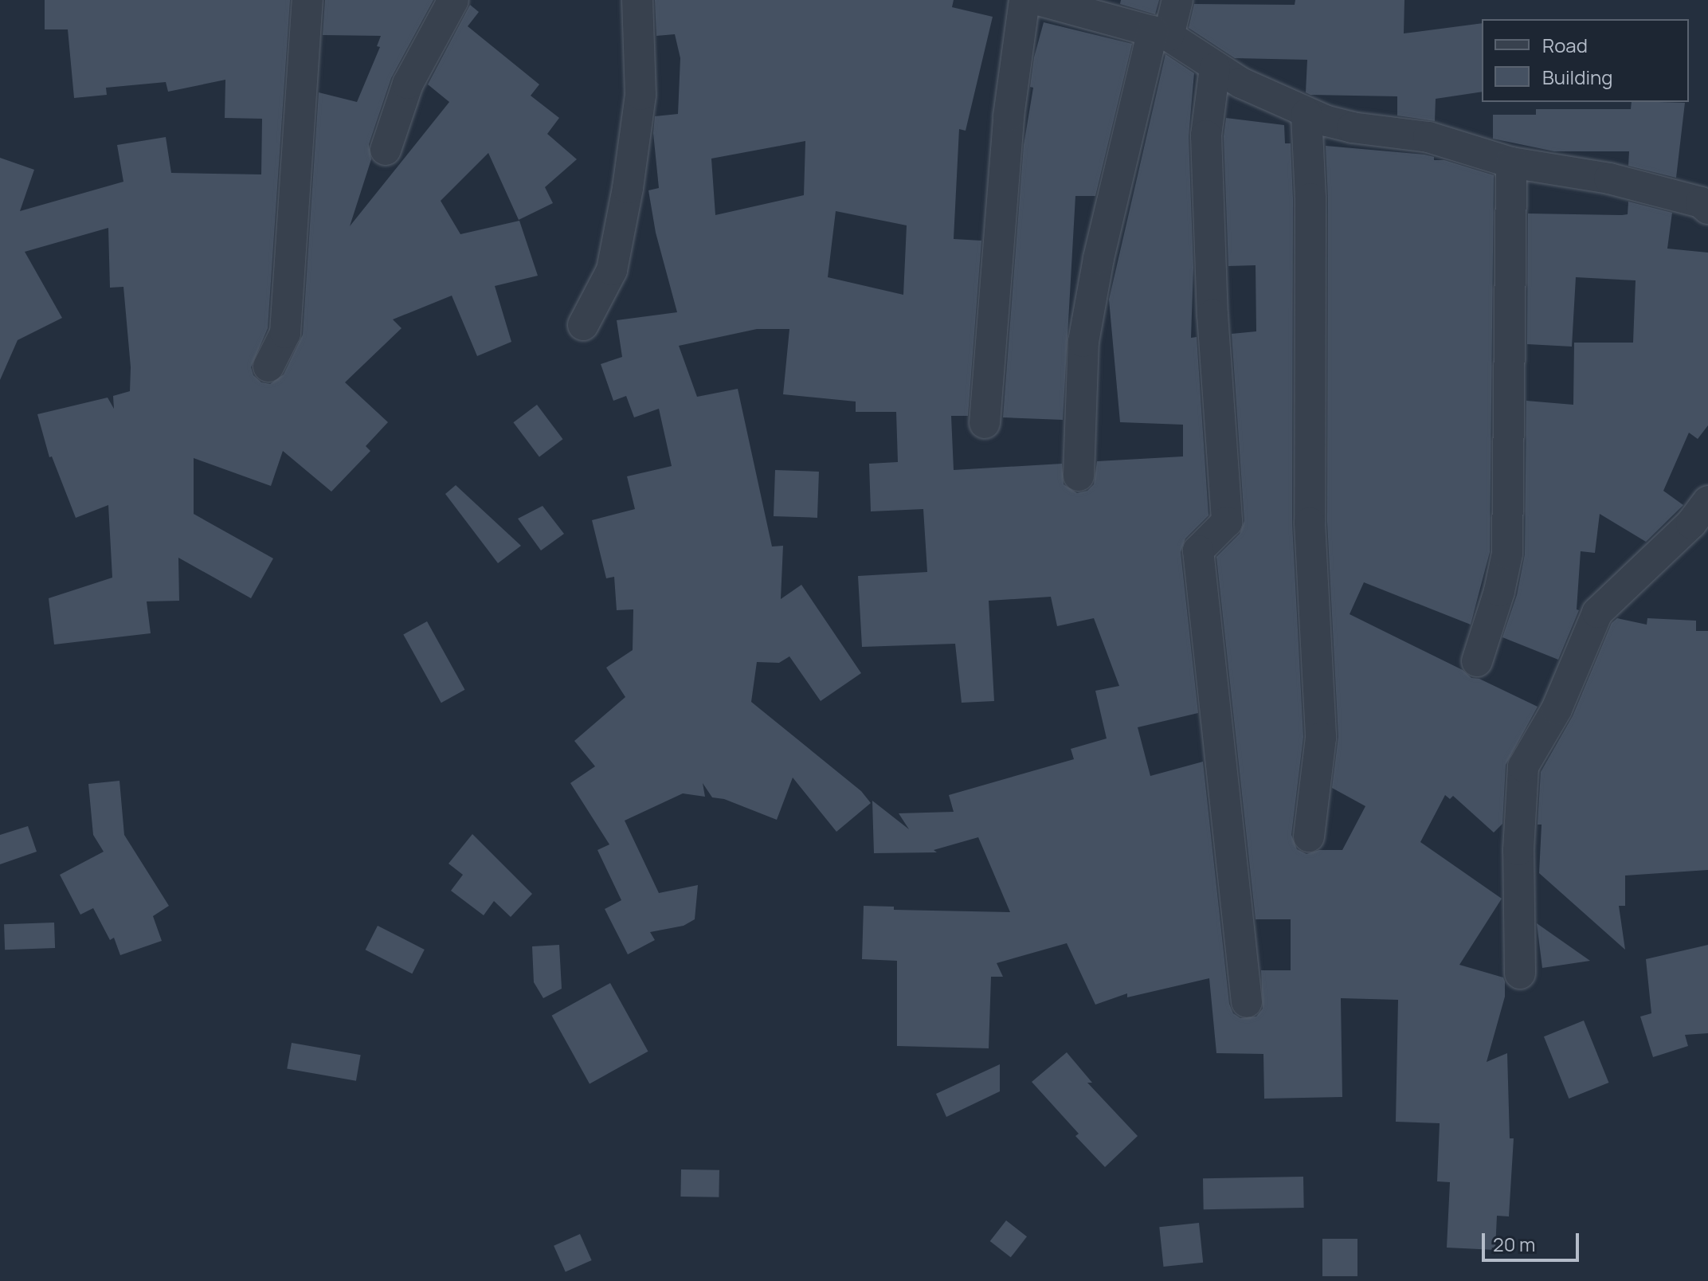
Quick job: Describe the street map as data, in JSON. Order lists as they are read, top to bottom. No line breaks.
{"legend":["Road","Building"],"scale_bar":"20 m"}
